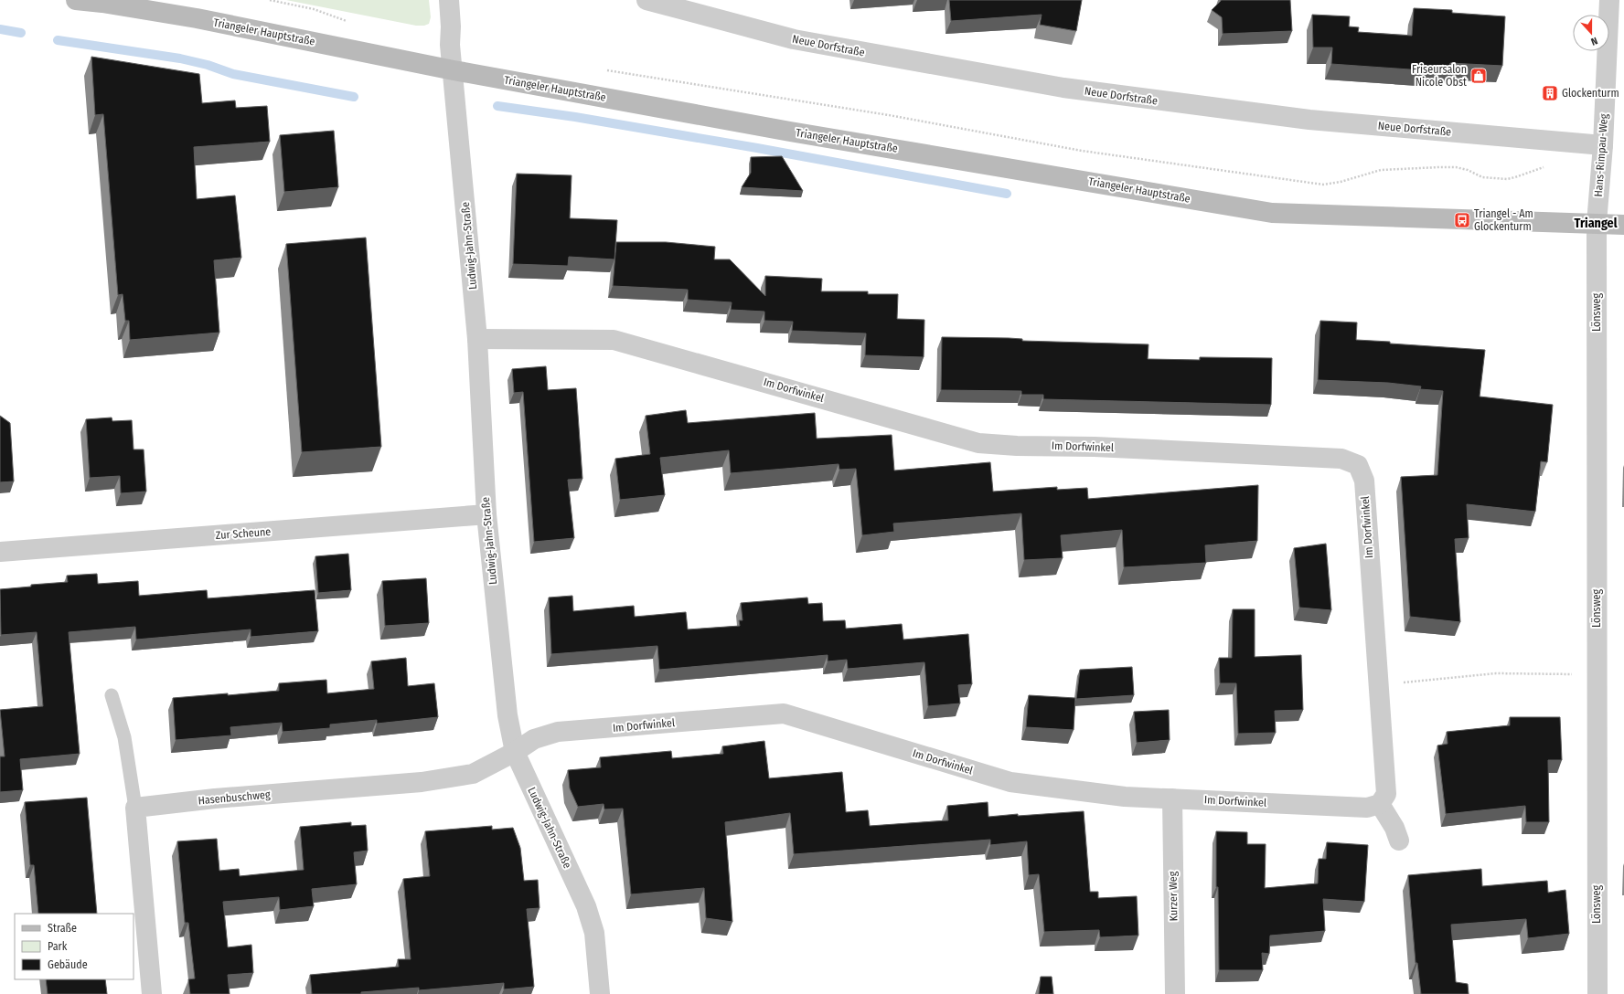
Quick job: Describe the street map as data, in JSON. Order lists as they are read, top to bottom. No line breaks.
{"streets":{"street":["Triangeler Hauptstraße","Neue Dorfstraße","Hans-Rimpau-Weg","Ludwig-Jahn-Straße","Lönsweg","Im Dorfwinkel","Zur Scheune","Hasenbuschweg","Kurzer Weg"]},"crossings":[["Triangeler Hauptstraße","Hans-Rimpau-Weg"],["Triangeler Hauptstraße","Ludwig-Jahn-Straße"],["Triangeler Hauptstraße","Lönsweg"],["Neue Dorfstraße","Hans-Rimpau-Weg"],["Hans-Rimpau-Weg","Lönsweg"],["Ludwig-Jahn-Straße","Im Dorfwinkel"],["Ludwig-Jahn-Straße","Zur Scheune"],["Ludwig-Jahn-Straße","Hasenbuschweg"],["Im Dorfwinkel","Hasenbuschweg"],["Im Dorfwinkel","Kurzer Weg"]],"districts":["Triangel"],"places":{"shop":["Friseursalon Nicole Obst"],"building":["Glockenturm"],"bus stop":["Triangel - Am Glockenturm"]},"legend":["Straße","Park","Gebäude"],"north":"bottom"}
